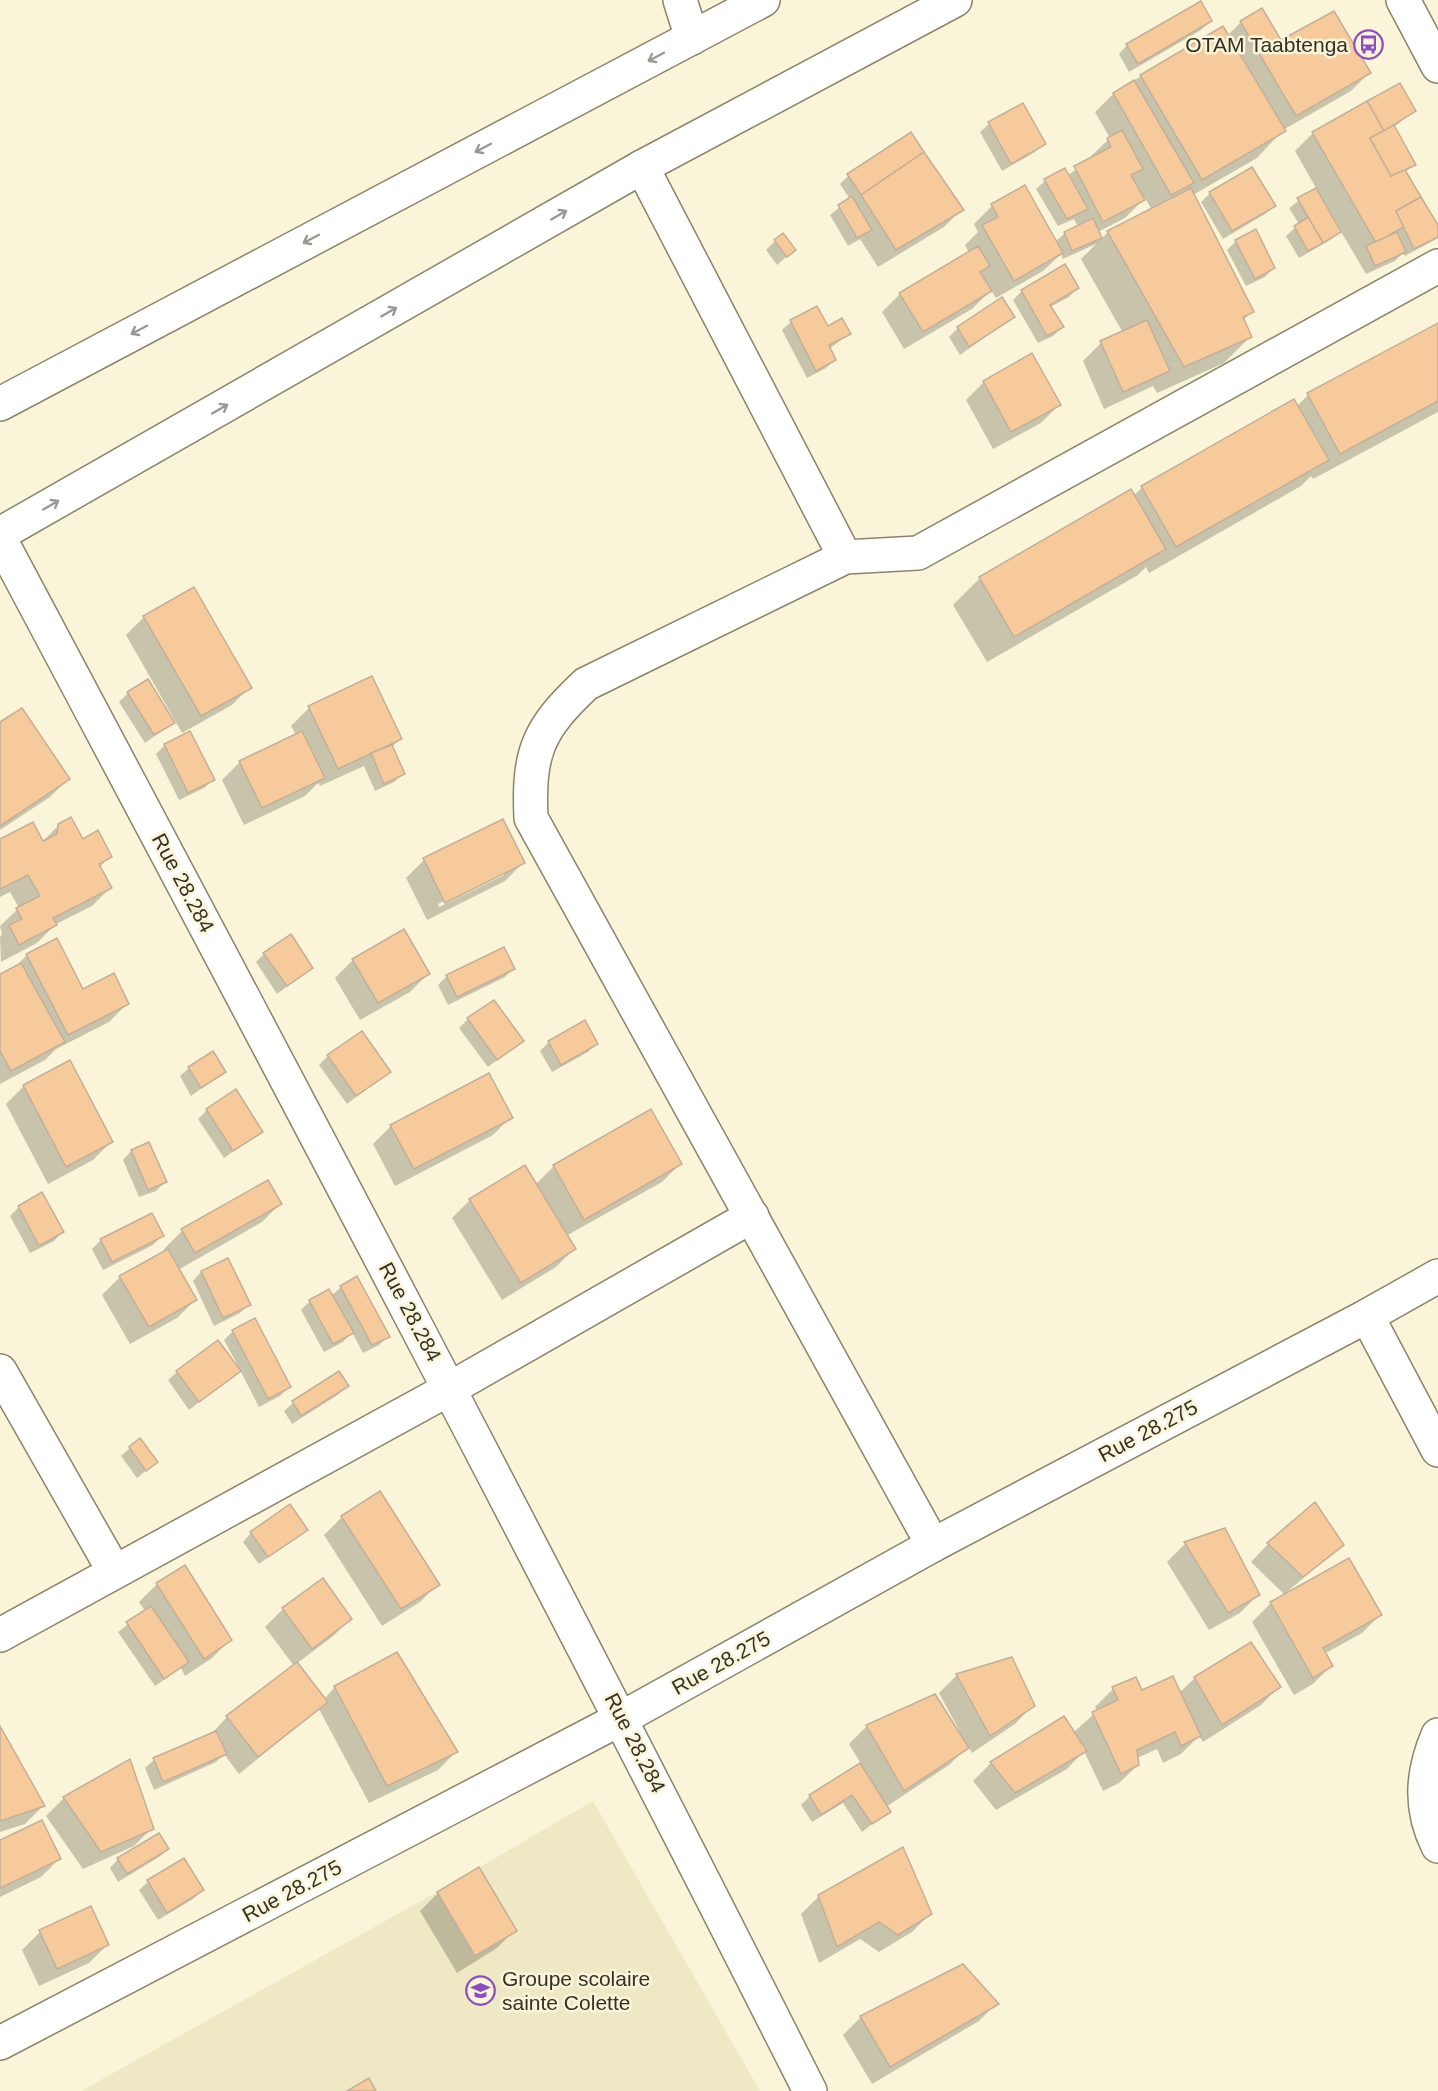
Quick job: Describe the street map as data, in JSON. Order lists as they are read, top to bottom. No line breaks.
{"streets":{"street":["Rue 28.284","Rue 28.275"]},"crossings":[["Rue 28.284","Rue 28.275"]],"places":{"bus stop":["OTAM Taabtenga"],"school or university":["Groupe scolaire sainte Colette"]}}
